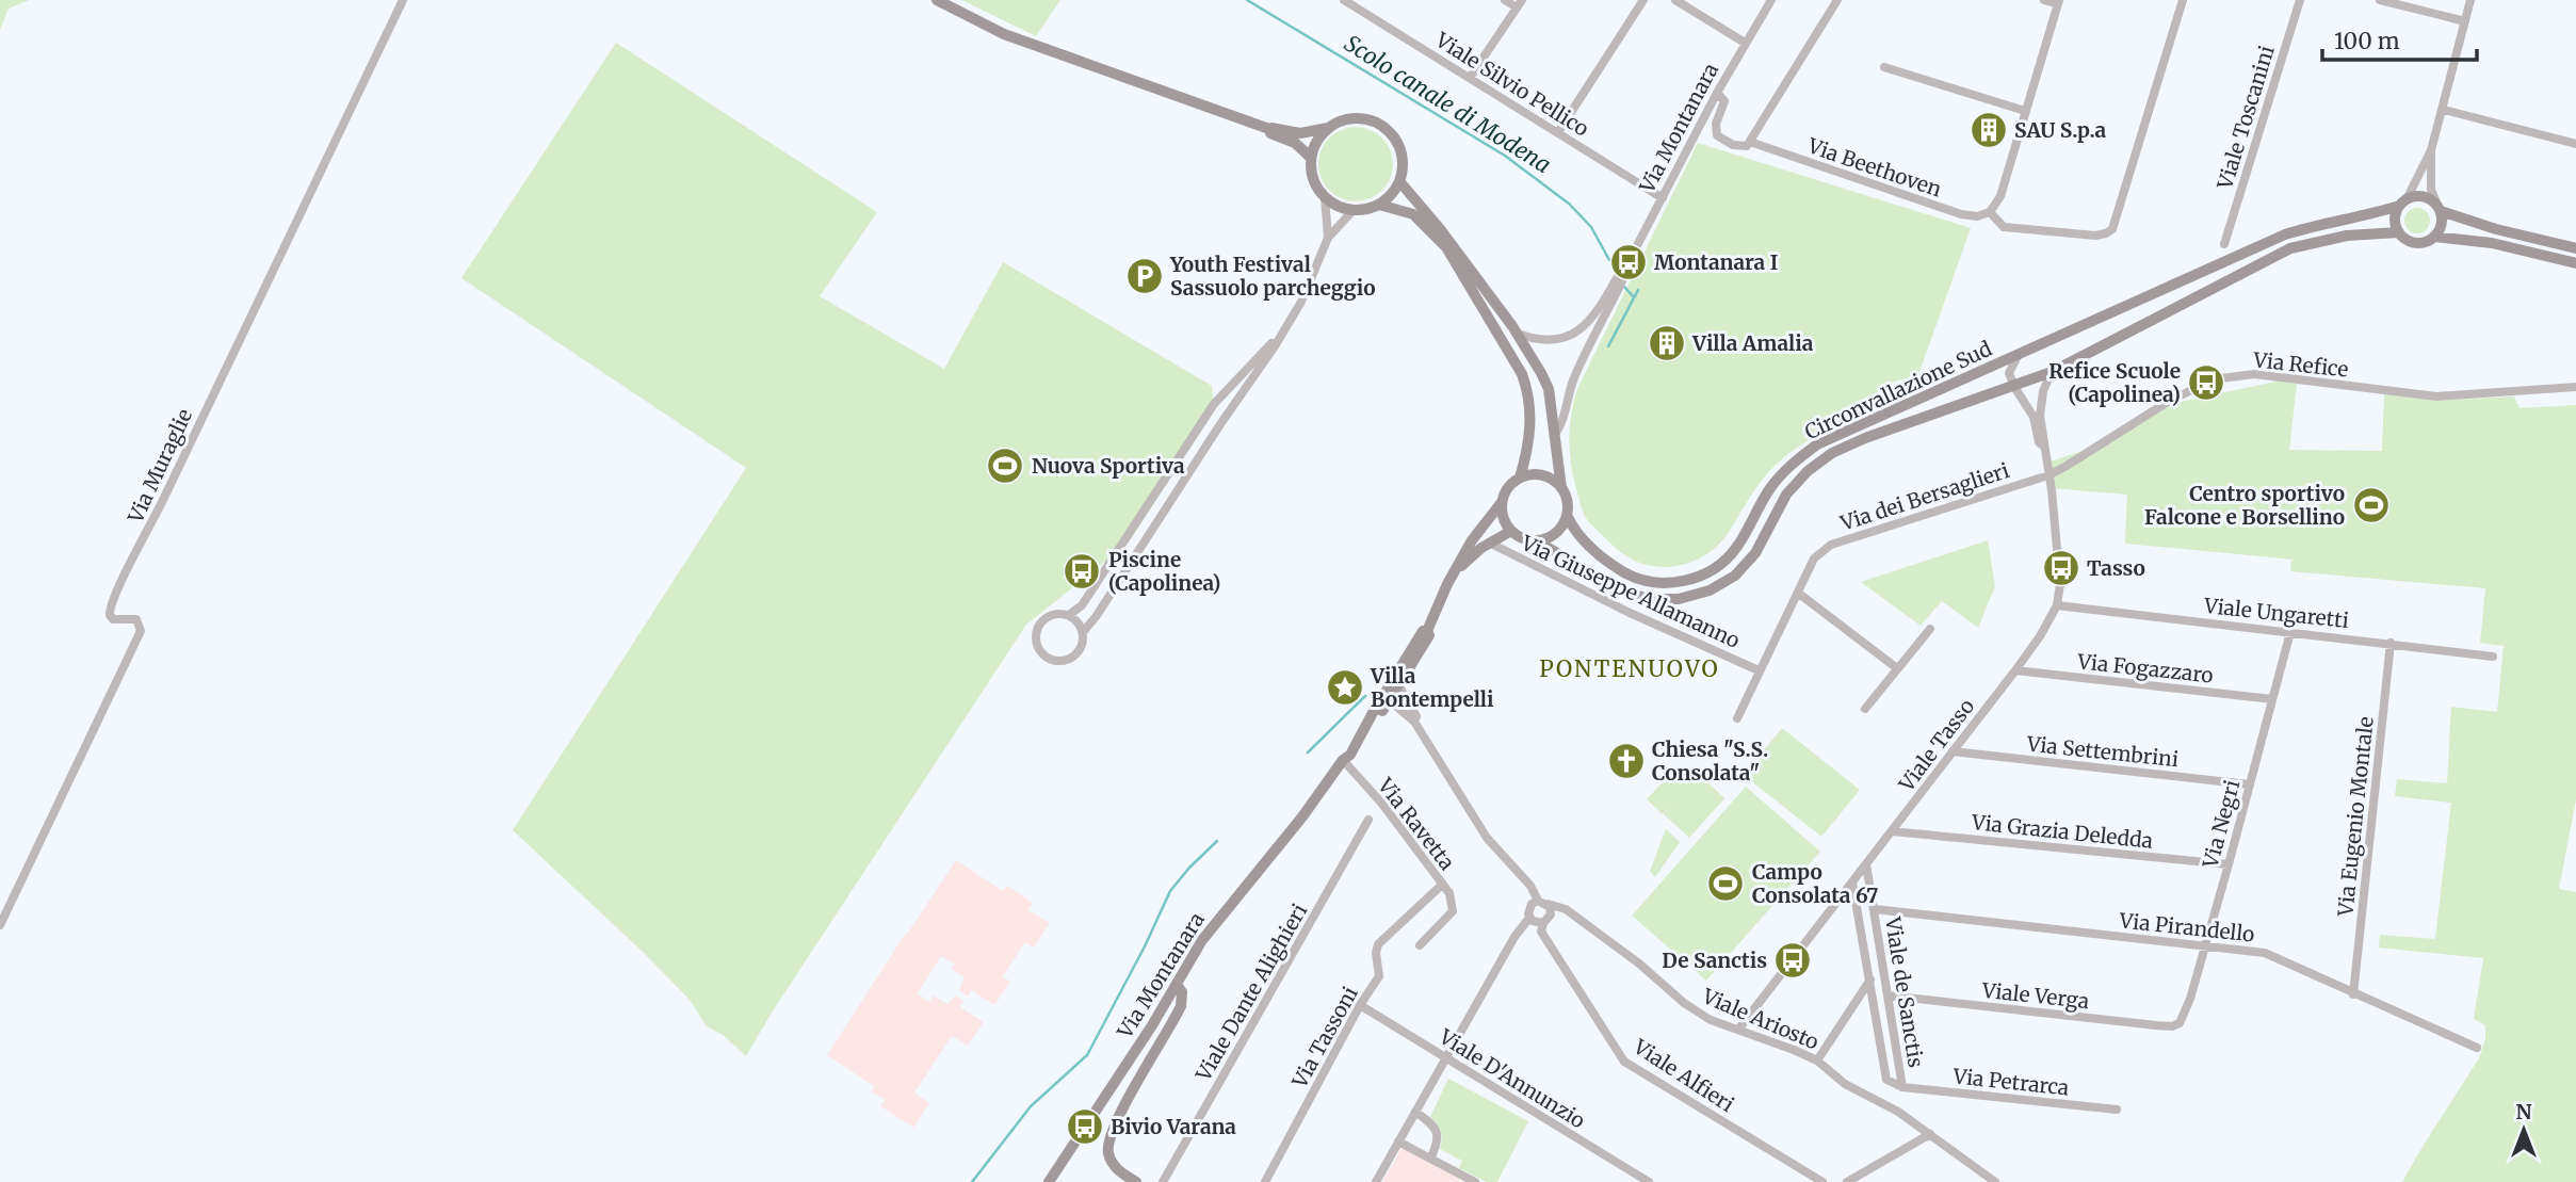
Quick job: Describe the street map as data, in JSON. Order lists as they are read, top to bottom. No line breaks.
{"streets":{"main road":["Via Montanara","Circonvallazione Sud"],"street":["Viale Silvio Pellico","Viale Toscanini","Via Beethoven","Via Refice","Via Muraglie","Via dei Bersaglieri","Via Giuseppe Allamanno","Viale Ungaretti","Via Fogazzaro","Viale Tasso","Via Settembrini","Via Eugenio Montale","Via Ravetta","Via Negri","Via Grazia Deledda","Via Pirandello","Viale Dante Alighieri","Viale de Sanctis","Viale Verga","Viale Ariosto","Via Tassoni","Viale Alfieri","Viale D'Annunzio","Via Petrarca"]},"crossings":[["Viale Silvio Pellico","Via Montanara"],["Via Montanara","Via Beethoven"],["Via Montanara","Circonvallazione Sud"],["Via Montanara","Via Giuseppe Allamanno"],["Via Montanara","Via Ravetta"],["Via Refice","Via dei Bersaglieri"],["Via Refice","Viale Tasso"],["Circonvallazione Sud","Viale Tasso"],["Via dei Bersaglieri","Via Giuseppe Allamanno"],["Via dei Bersaglieri","Viale Tasso"],["Viale Ungaretti","Viale Tasso"],["Viale Ungaretti","Via Eugenio Montale"],["Viale Ungaretti","Via Negri"],["Via Fogazzaro","Viale Tasso"],["Via Fogazzaro","Via Negri"],["Viale Tasso","Via Settembrini"],["Viale Tasso","Via Grazia Deledda"],["Viale Tasso","Viale de Sanctis"],["Viale Tasso","Viale Ariosto"],["Via Settembrini","Via Negri"],["Via Eugenio Montale","Via Pirandello"],["Via Ravetta","Via Tassoni"],["Via Negri","Via Grazia Deledda"],["Via Negri","Via Pirandello"],["Via Negri","Viale Verga"],["Via Pirandello","Viale de Sanctis"],["Viale de Sanctis","Viale Verga"],["Viale de Sanctis","Via Petrarca"],["Viale Ariosto","Viale Alfieri"],["Via Tassoni","Viale D'Annunzio"]],"districts":["PONTENUOVO"],"water":["Scolo canale di Modena"],"places":{"building":["SAU S.p.a","Villa Amalia"],"bus stop":["Montanara I","Refice Scuole (Capolinea)","Tasso","Piscine (Capolinea)","De Sanctis","Bivio Varana"],"parking":["Youth Festival Sassuolo parcheggio"],"sports":["Nuova Sportiva","Centro sportivo Falcone e Borsellino","Campo Consolata 67"],"place":["Villa Bontempelli"],"church":["Chiesa \"S.S. Consolata\""]},"scale_bar":"100 m","north":"top"}
